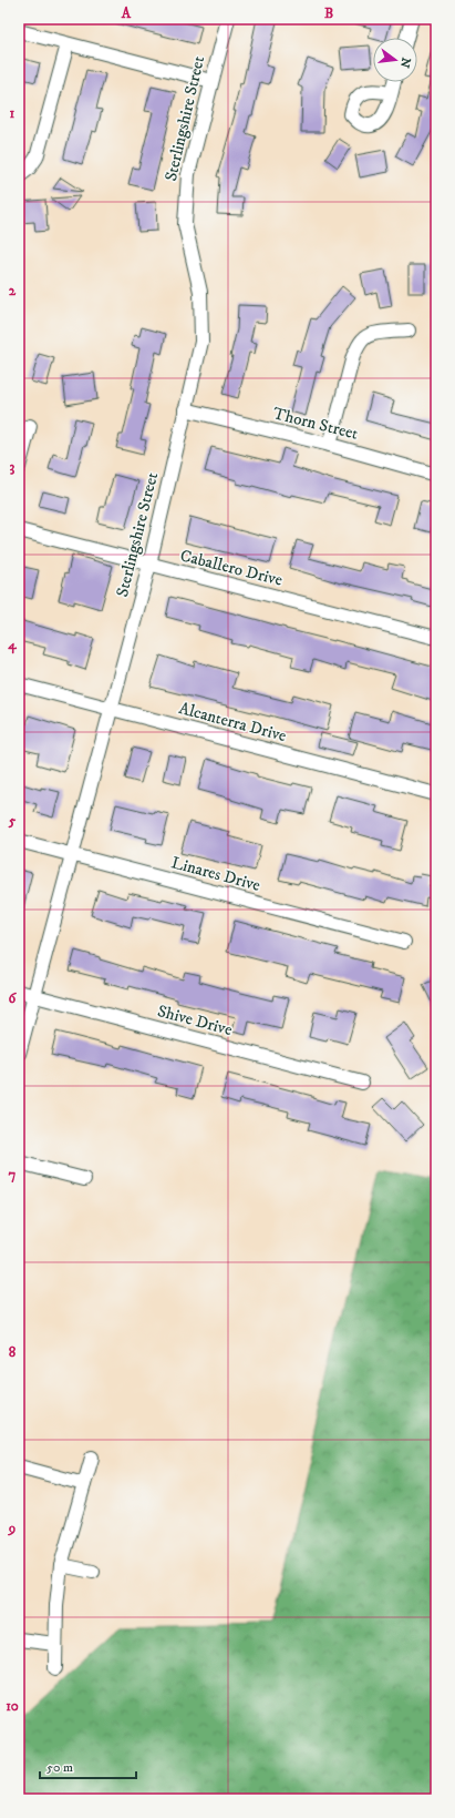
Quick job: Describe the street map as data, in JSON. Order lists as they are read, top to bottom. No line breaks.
{"streets":{"street":["Sterlingshire Street","Thorn Street","Caballero Drive","Alcanterra Drive","Linares Drive","Shive Drive"]},"crossings":[["Sterlingshire Street","Thorn Street"],["Sterlingshire Street","Caballero Drive"],["Sterlingshire Street","Alcanterra Drive"],["Sterlingshire Street","Linares Drive"],["Sterlingshire Street","Shive Drive"]],"scale_bar":"50 m","north":"right","grid":{"columns":["A","B"],"rows":["1","2","3","4","5","6","7","8","9","10"]}}
